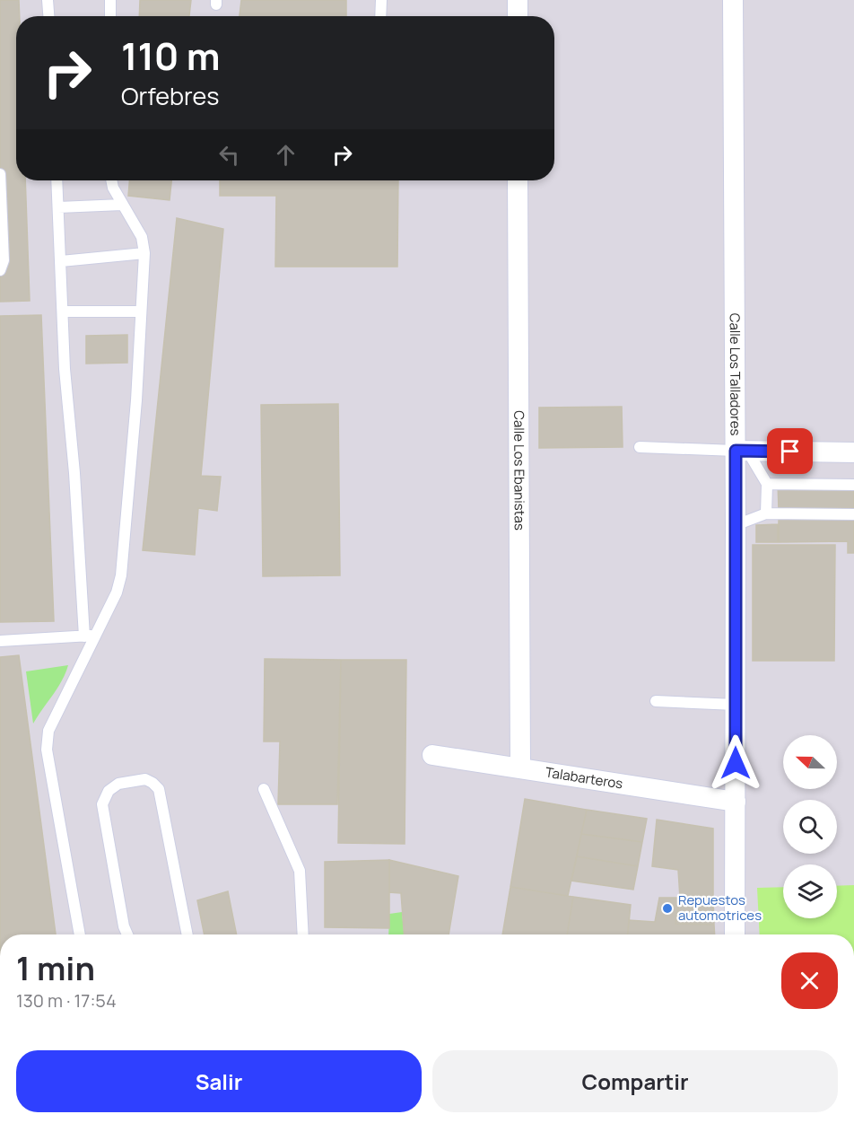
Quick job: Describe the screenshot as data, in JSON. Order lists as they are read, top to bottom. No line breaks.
{"streets":{"street":["Calle Los Talladores","Calle Los Ebanistas","Talabarteros"]},"crossings":[["Calle Los Talladores","Talabarteros"],["Calle Los Ebanistas","Talabarteros"]],"places":["Repuestos automotrices"],"north":"left","page":{"turn":["110 m","Orfebres"],"heading":["1 min","130 m · 17:54"],"buttons":["Salir","Compartir"]}}
